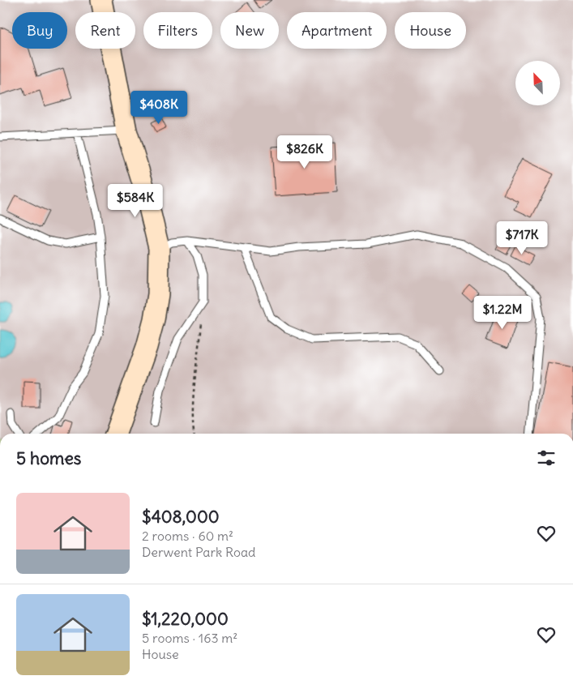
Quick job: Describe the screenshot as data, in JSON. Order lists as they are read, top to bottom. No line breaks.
{"north":"top left","page":{"chip":["Buy","Rent","Filters","New","Apartment","House"],"price":["$408K","$826K","$584K","$717K","$1.22M"],"heading":"5 homes","list":[{"name":"$408,000","note":"2 rooms · 60 m² · Derwent Park Road"},{"name":"$1,220,000","note":"5 rooms · 163 m² · House"}]}}
